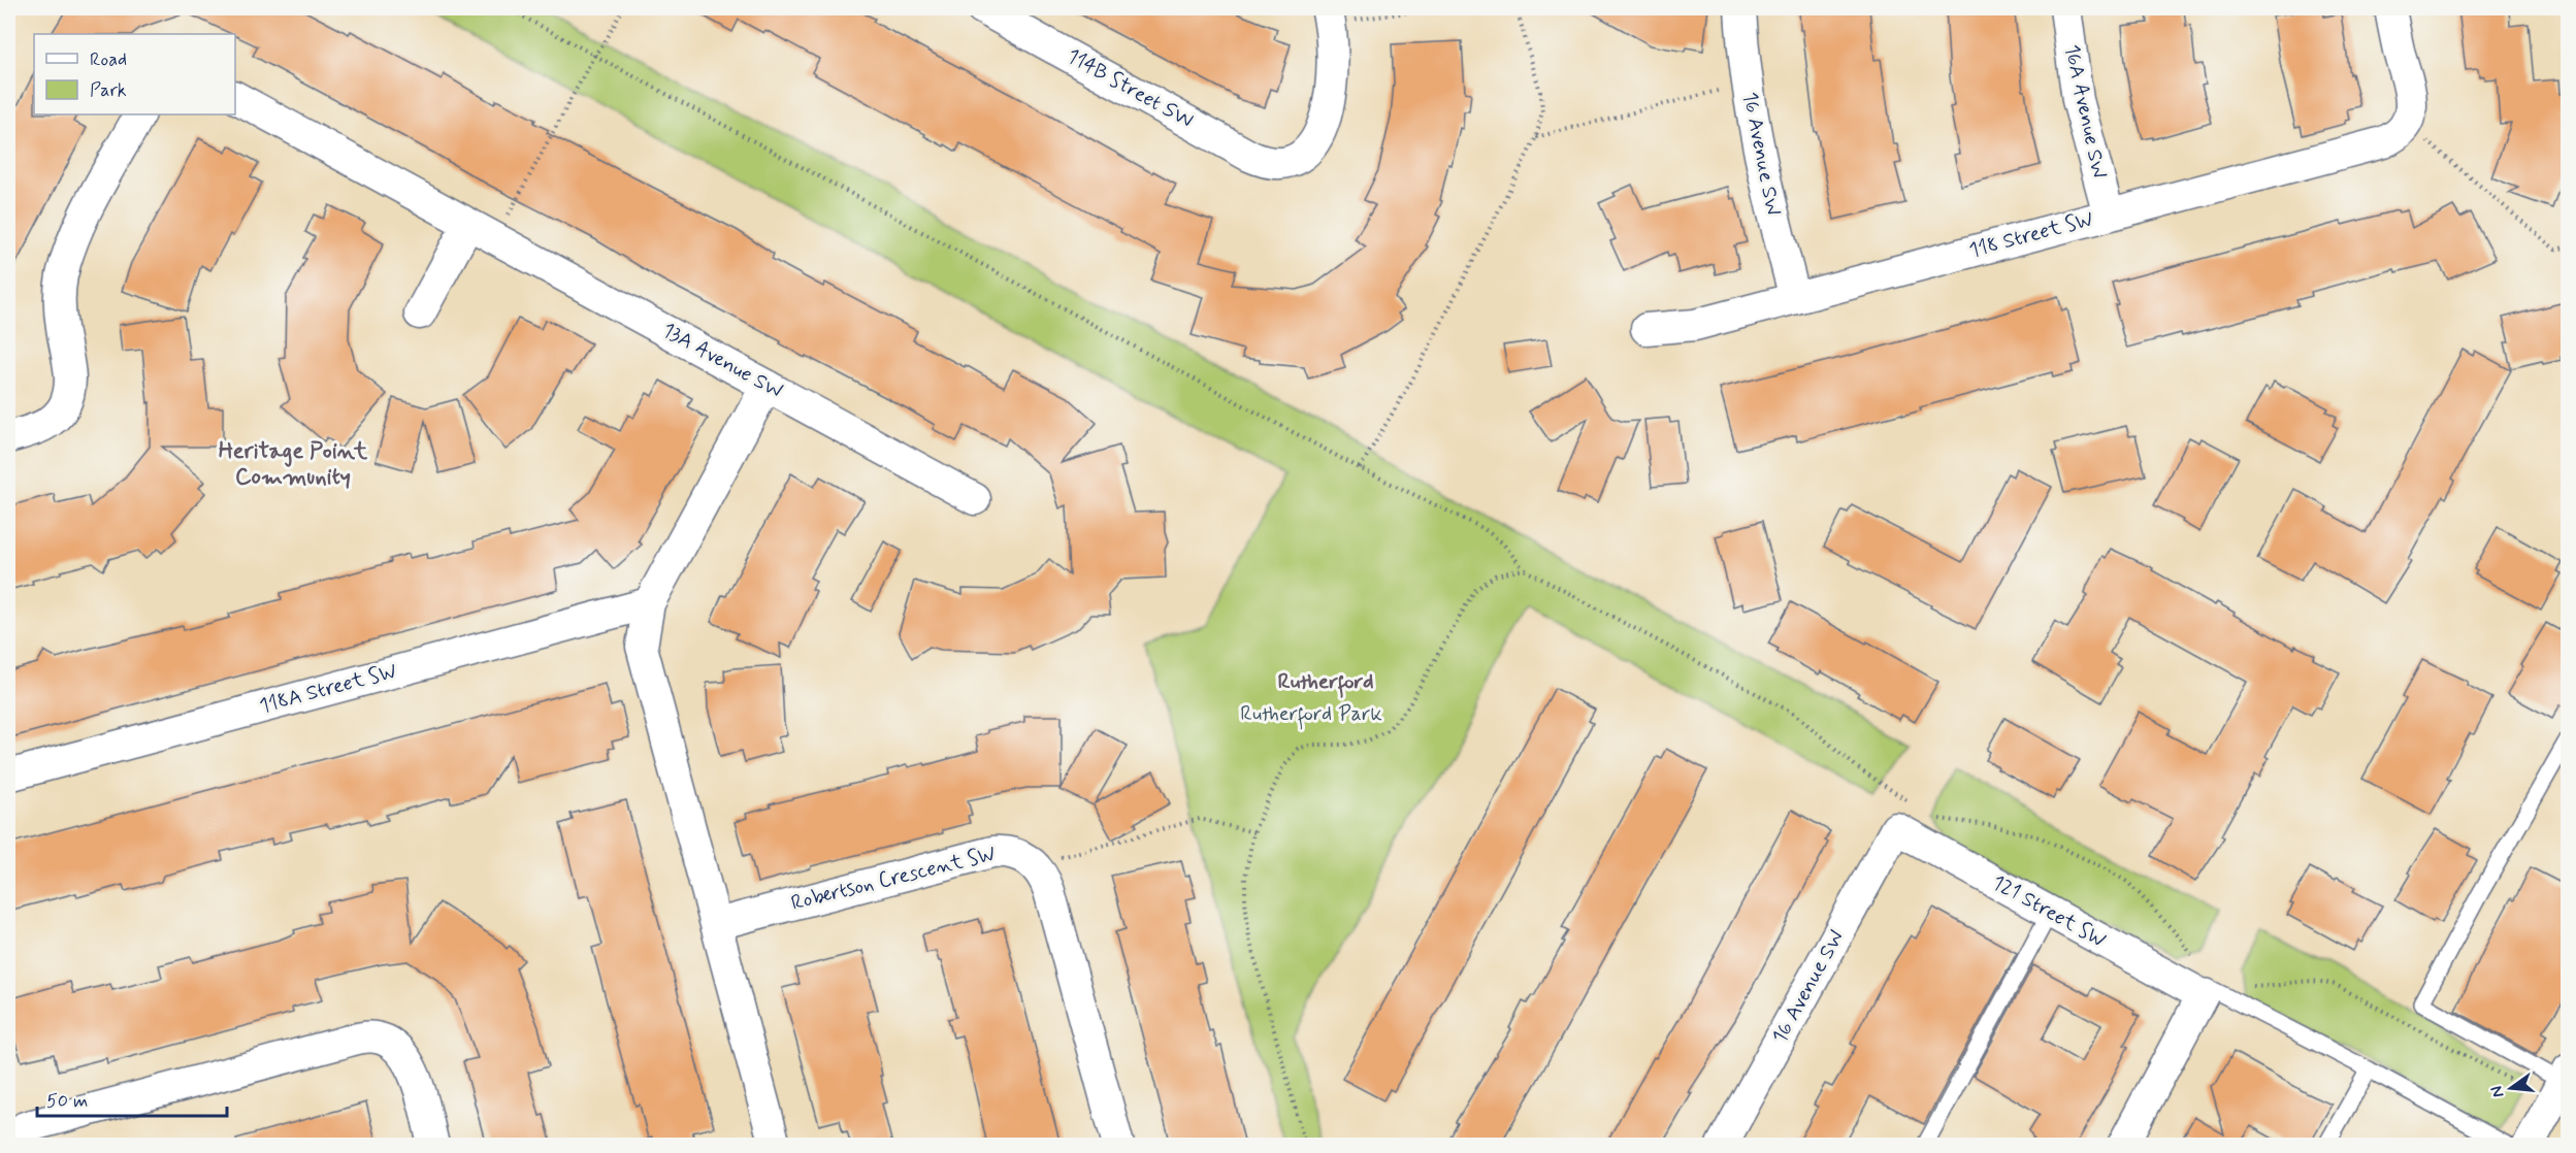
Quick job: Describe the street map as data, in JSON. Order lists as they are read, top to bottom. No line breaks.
{"streets":{"street":["114B Street SW","16A Avenue SW","16 Avenue SW","118 Street SW","13A Avenue SW","118A Street SW","Robertson Crescent SW","121 Street SW"]},"crossings":[["16A Avenue SW","118 Street SW"],["16 Avenue SW","118 Street SW"],["16 Avenue SW","121 Street SW"]],"districts":["Heritage Point Community","Rutherford"],"parks":["Rutherford Park"],"legend":["Road","Park"],"scale_bar":"50 m","north":"left"}
